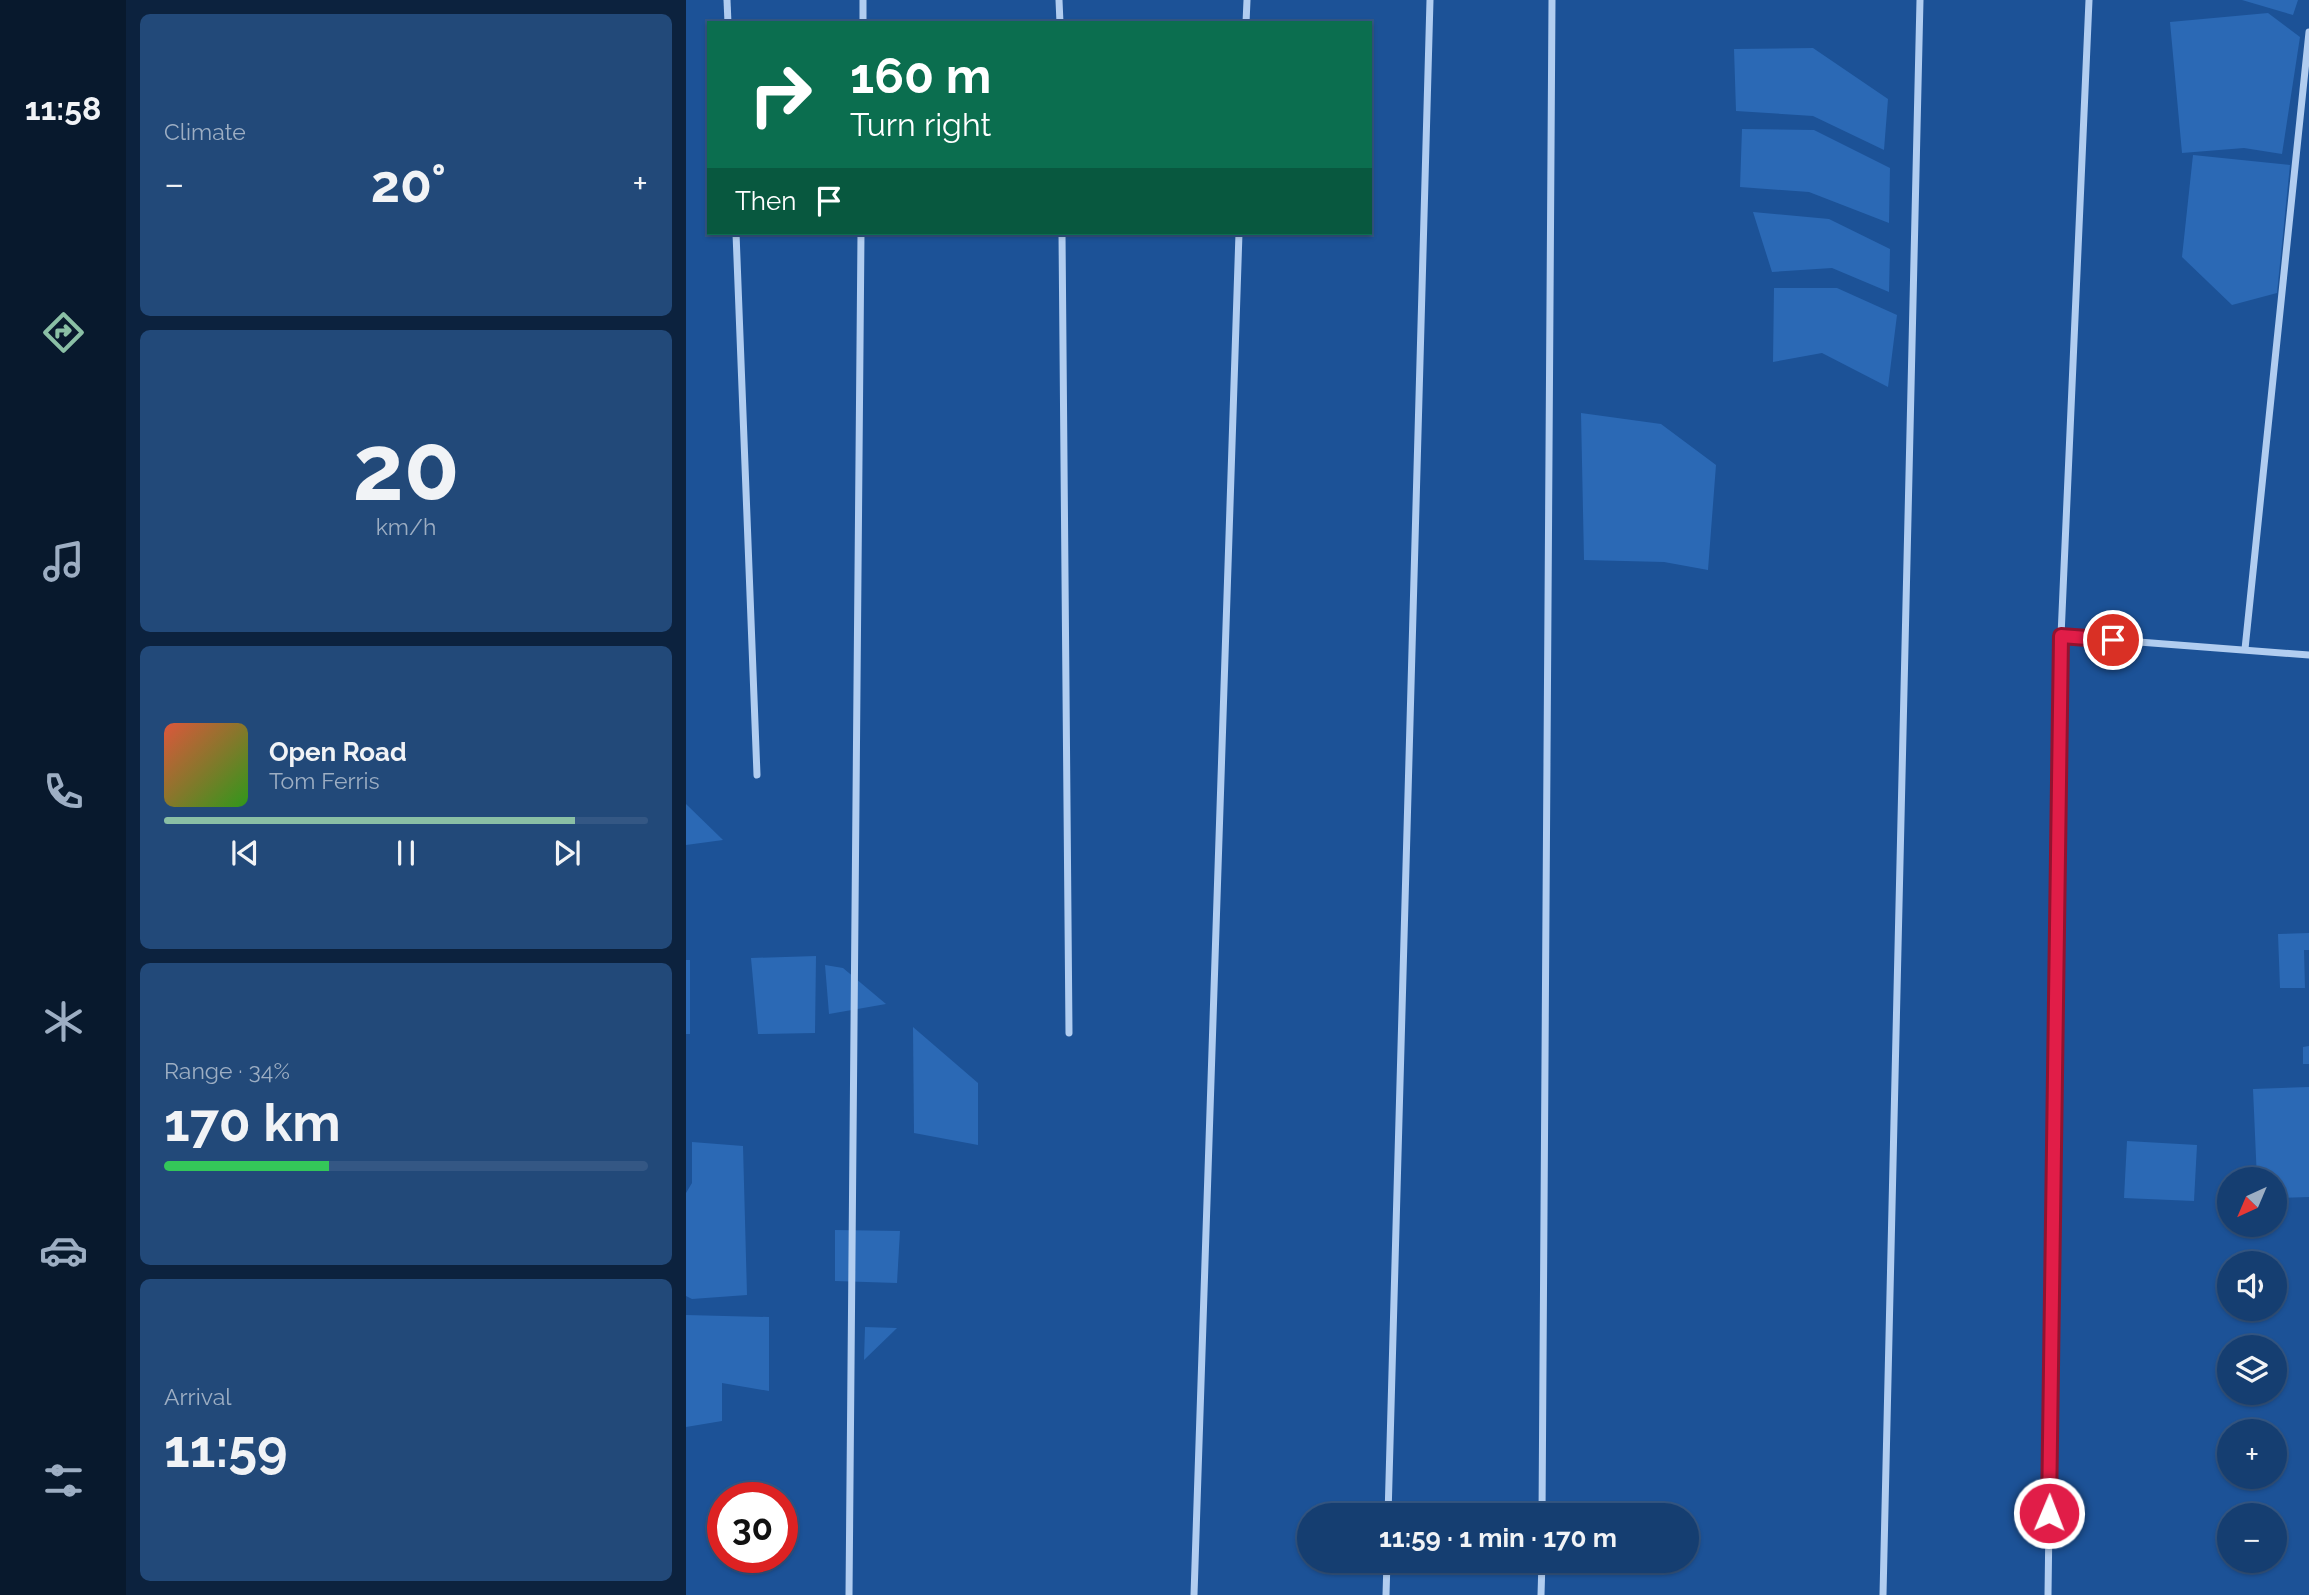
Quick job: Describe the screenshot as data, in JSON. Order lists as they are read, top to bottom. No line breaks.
{"north":"bottom left","page":{"tabs":"11:58","tile":["Climate",["20","km/h"],["Range · 34%","170 km"],["Arrival","11:59"]],"turn":["160 m","Turn right"],"heat":["−","20°","+"],"then":"Then","song":["Open Road","Tom Ferris"],"map_buttons":["+","−"],"limit":"30","trip":"11:59 · 1 min · 170 m"}}
